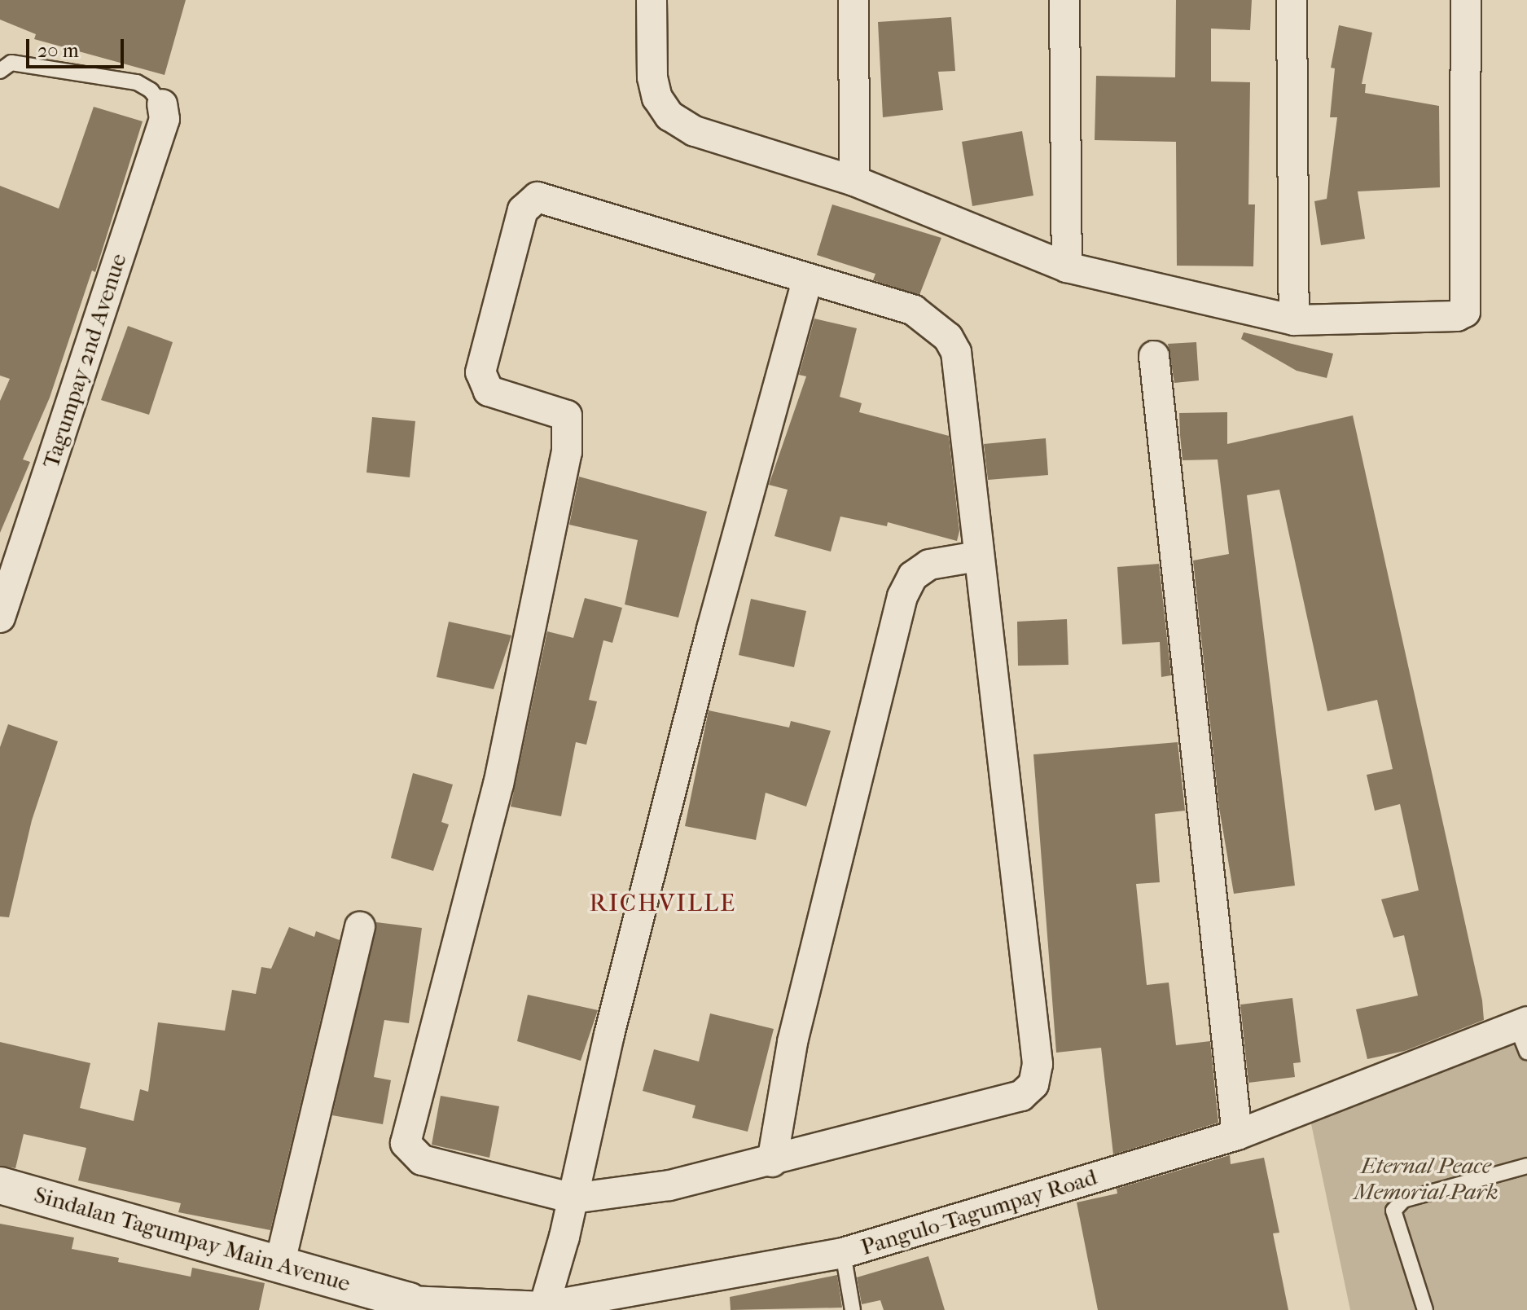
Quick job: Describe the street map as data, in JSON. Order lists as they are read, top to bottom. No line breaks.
{"streets":{"main road":["Sindalan Tagumpay Main Avenue"],"street":["Tagumpay 2nd Avenue","Pangulo-Tagumpay Road"]},"crossings":[["Pangulo-Tagumpay Road","Sindalan Tagumpay Main Avenue"]],"districts":["RICHVILLE"],"parks":["Eternal Peace Memorial Park"],"scale_bar":"20 m"}
